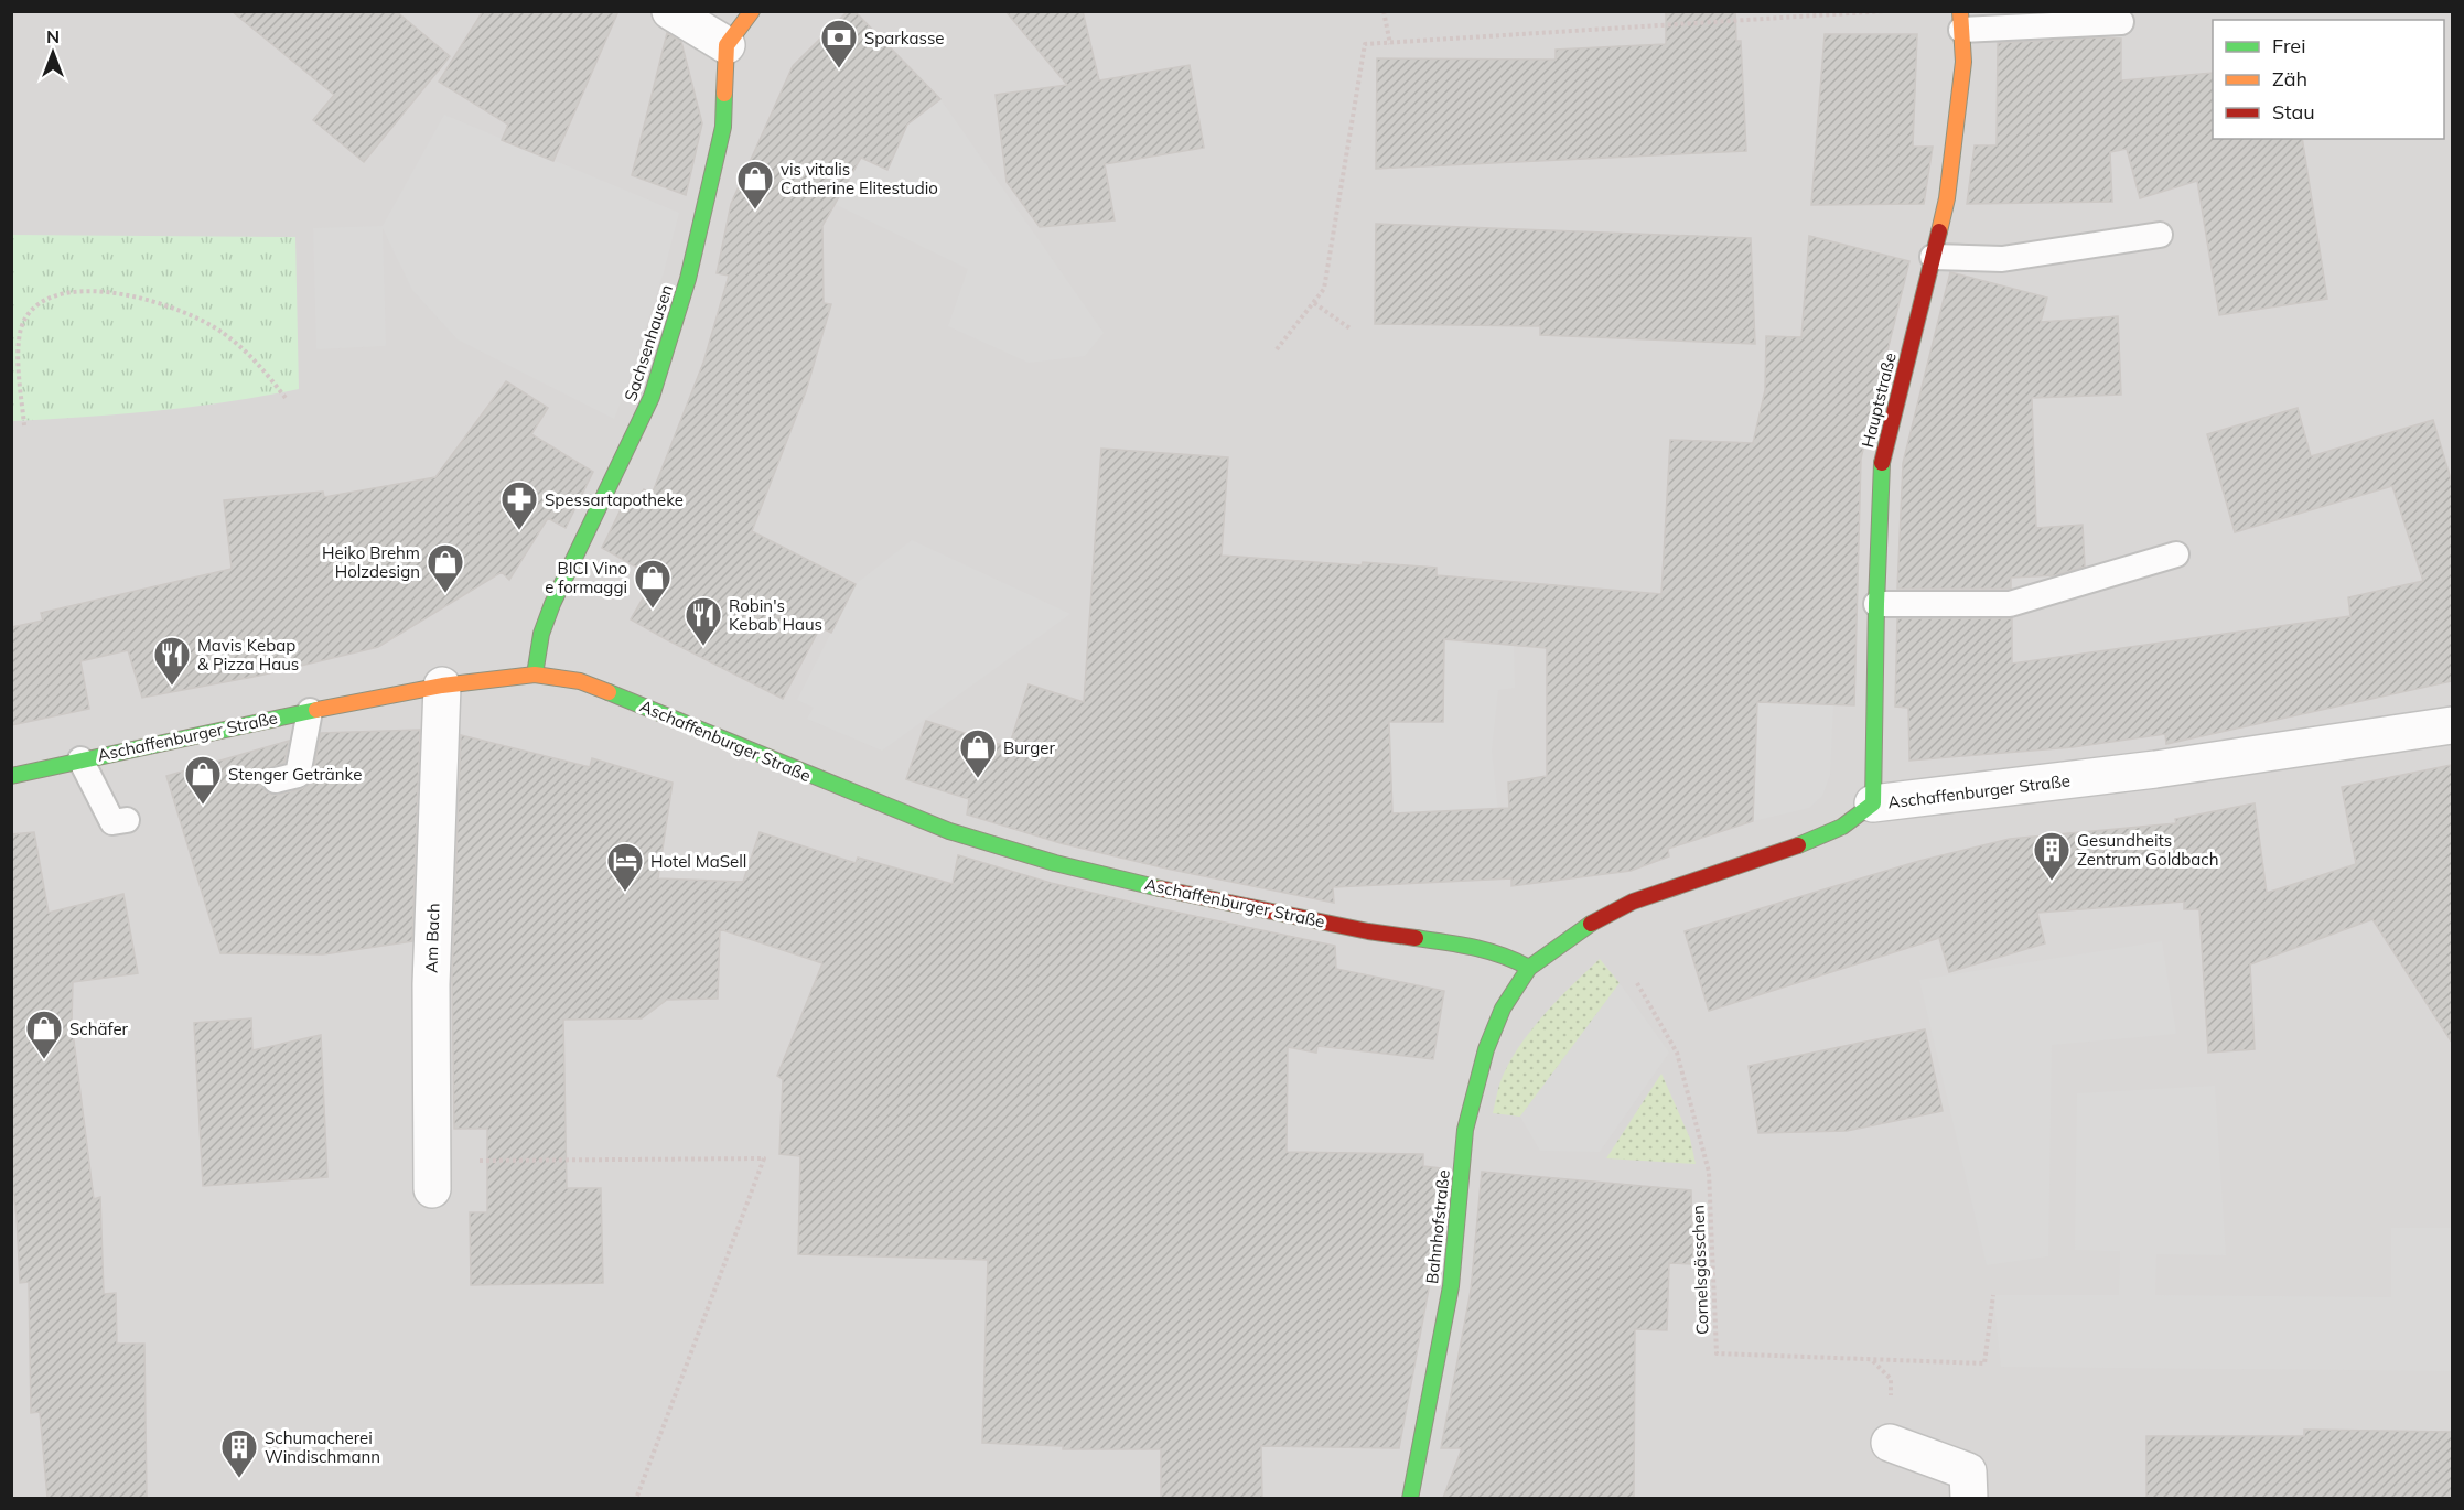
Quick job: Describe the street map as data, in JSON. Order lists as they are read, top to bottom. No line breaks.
{"streets":{"street":["Sachsenhausen","Hauptstraße","Aschaffenburger Straße","Am Bach","Bahnhofstraße"],"path":["Cornelsgässchen"]},"crossings":[["Sachsenhausen","Aschaffenburger Straße"],["Hauptstraße","Aschaffenburger Straße"],["Aschaffenburger Straße","Am Bach"],["Aschaffenburger Straße","Bahnhofstraße"]],"places":{"bank":["Sparkasse"],"shop":["vis vitalis Catherine Elitestudio","Heiko Brehm Holzdesign","BICI Vino e formaggi","Burger","Stenger Getränke","Schäfer"],"pharmacy":["Spessartapotheke"],"restaurant":["Robin's Kebab Haus","Mavis Kebap & Pizza Haus"],"building":["Gesundheits Zentrum Goldbach","Schumacherei Windischmann"],"hotel":["Hotel MaSell"]},"legend":["Frei","Zäh","Stau"],"north":"top"}
